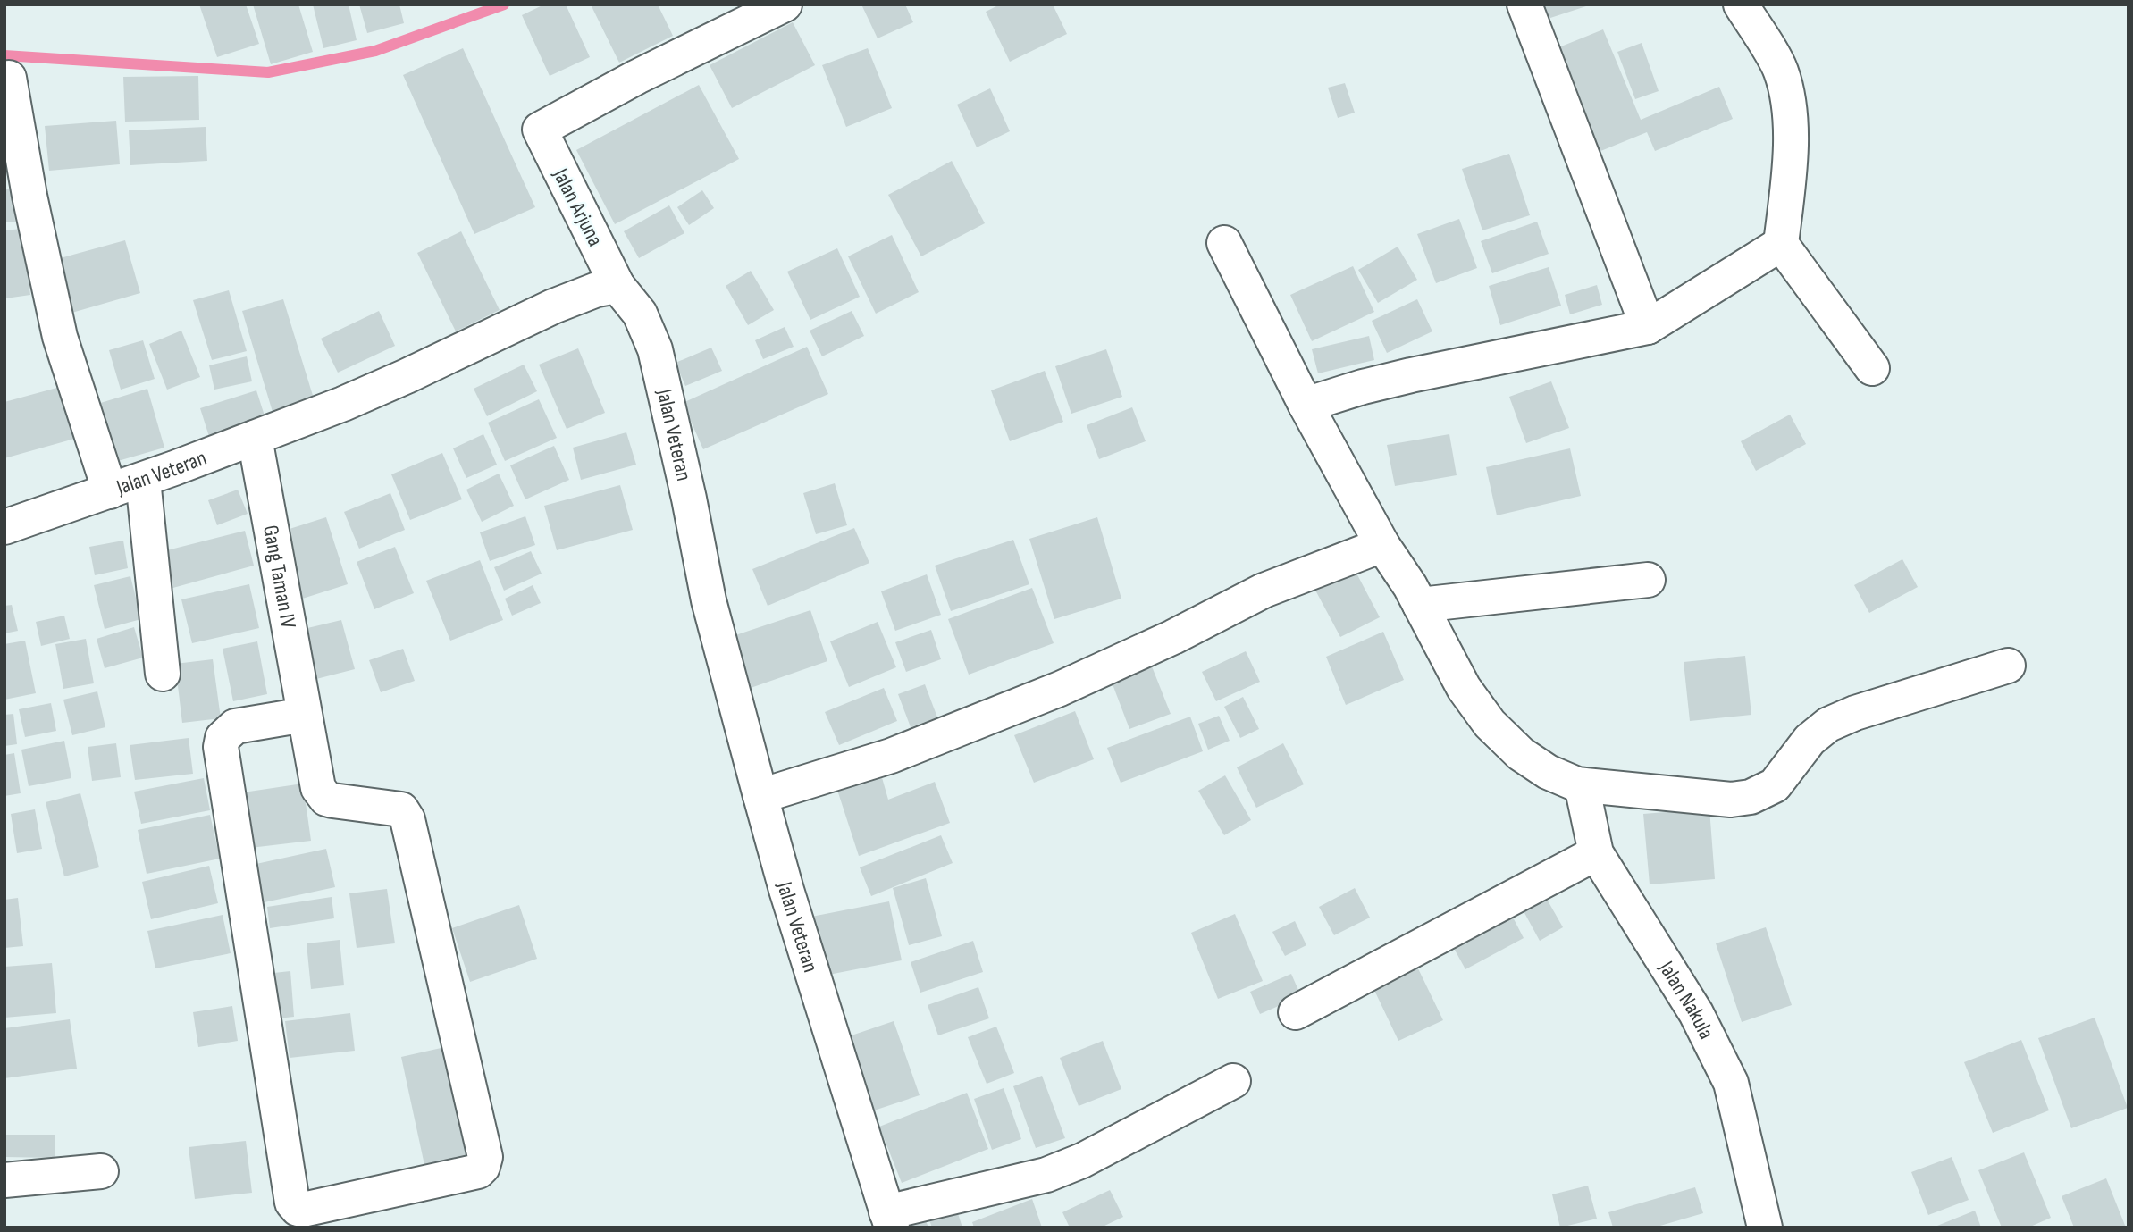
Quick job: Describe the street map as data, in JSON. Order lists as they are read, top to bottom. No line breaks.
{"streets":{"street":["Jalan Arjuna","Jalan Veteran","Gang Taman IV","Jalan Nakula"]},"crossings":[["Jalan Arjuna","Jalan Veteran"],["Jalan Veteran","Gang Taman IV"]]}
